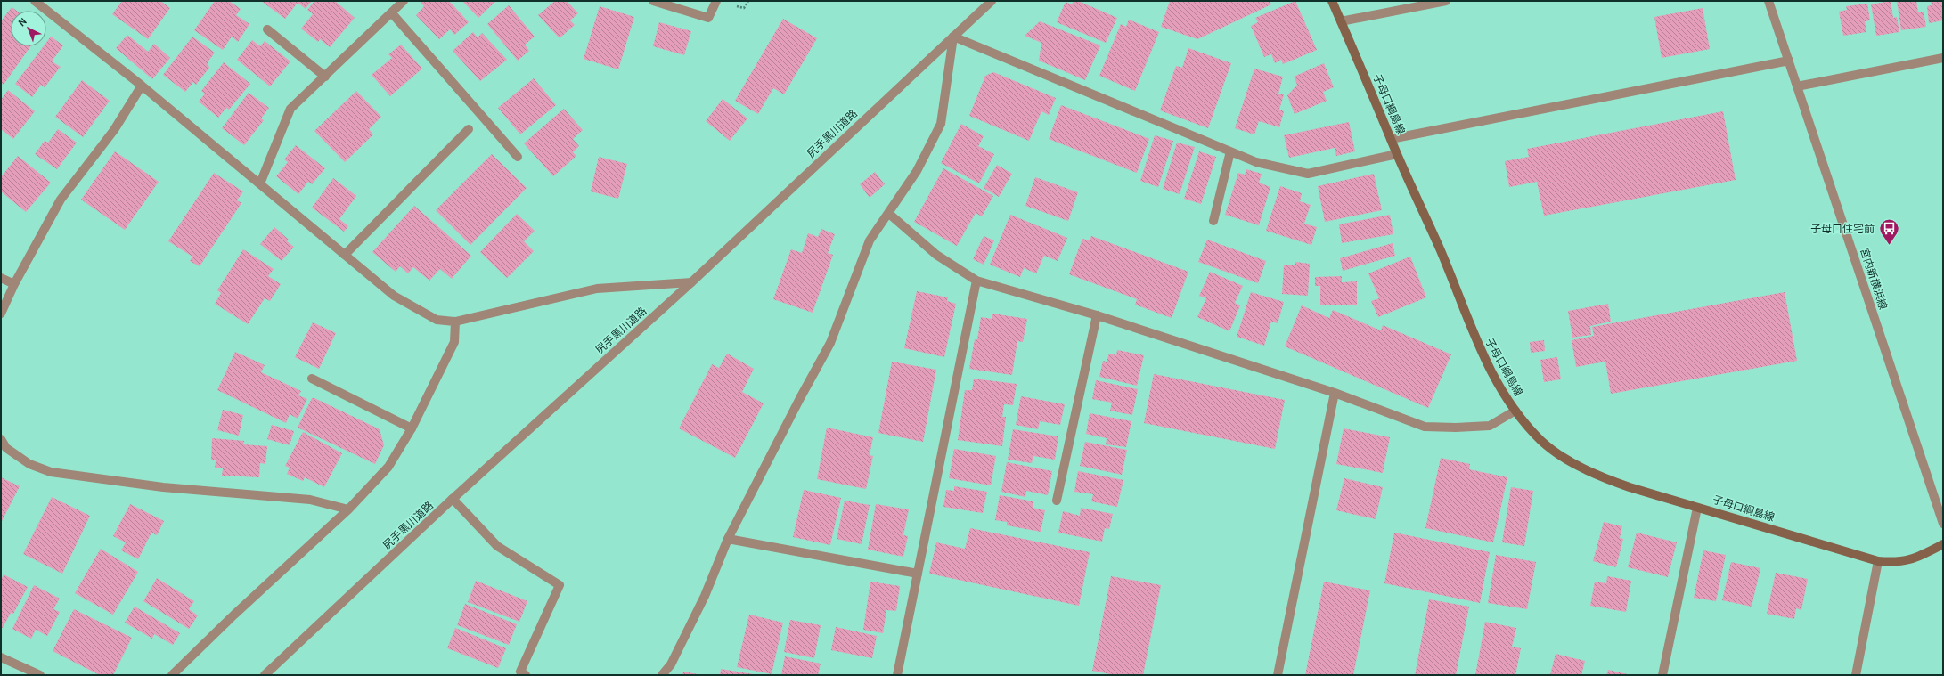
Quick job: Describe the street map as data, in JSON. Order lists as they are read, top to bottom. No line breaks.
{"streets":{"main road":["子母口綱島線"],"street":["尻手黒川道路","宮内新横浜線"]},"places":{"bus stop":["子母口住宅前"]},"north":"top left"}
